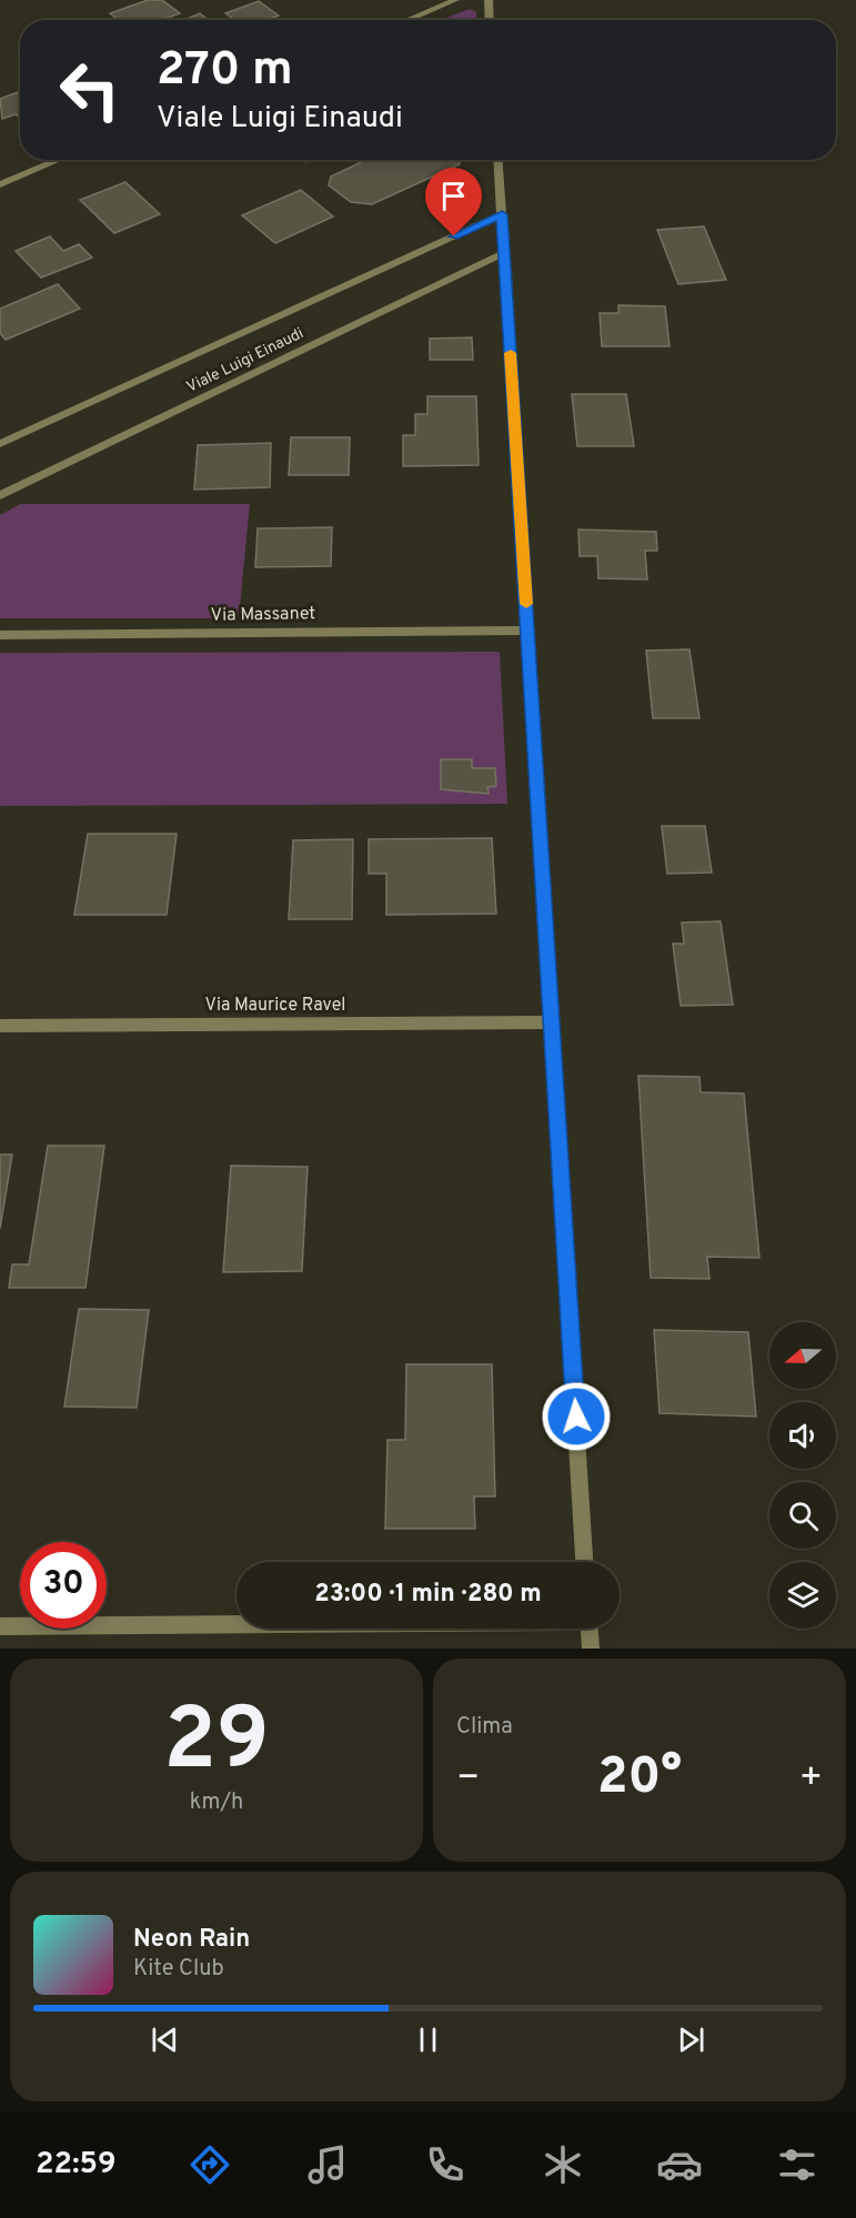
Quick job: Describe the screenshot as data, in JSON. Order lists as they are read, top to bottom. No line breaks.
{"streets":{"street":["Viale Luigi Einaudi","Via Massanet","Via Maurice Ravel"]},"north":"left","page":{"turn":["270 m","Viale Luigi Einaudi"],"limit":"30","trip":"23:00 · 1 min · 280 m","tile":[["29","km/h"],"Clima"],"heat":["−","20°","+"],"song":["Neon Rain","Kite Club"],"tabs":"22:59"}}
